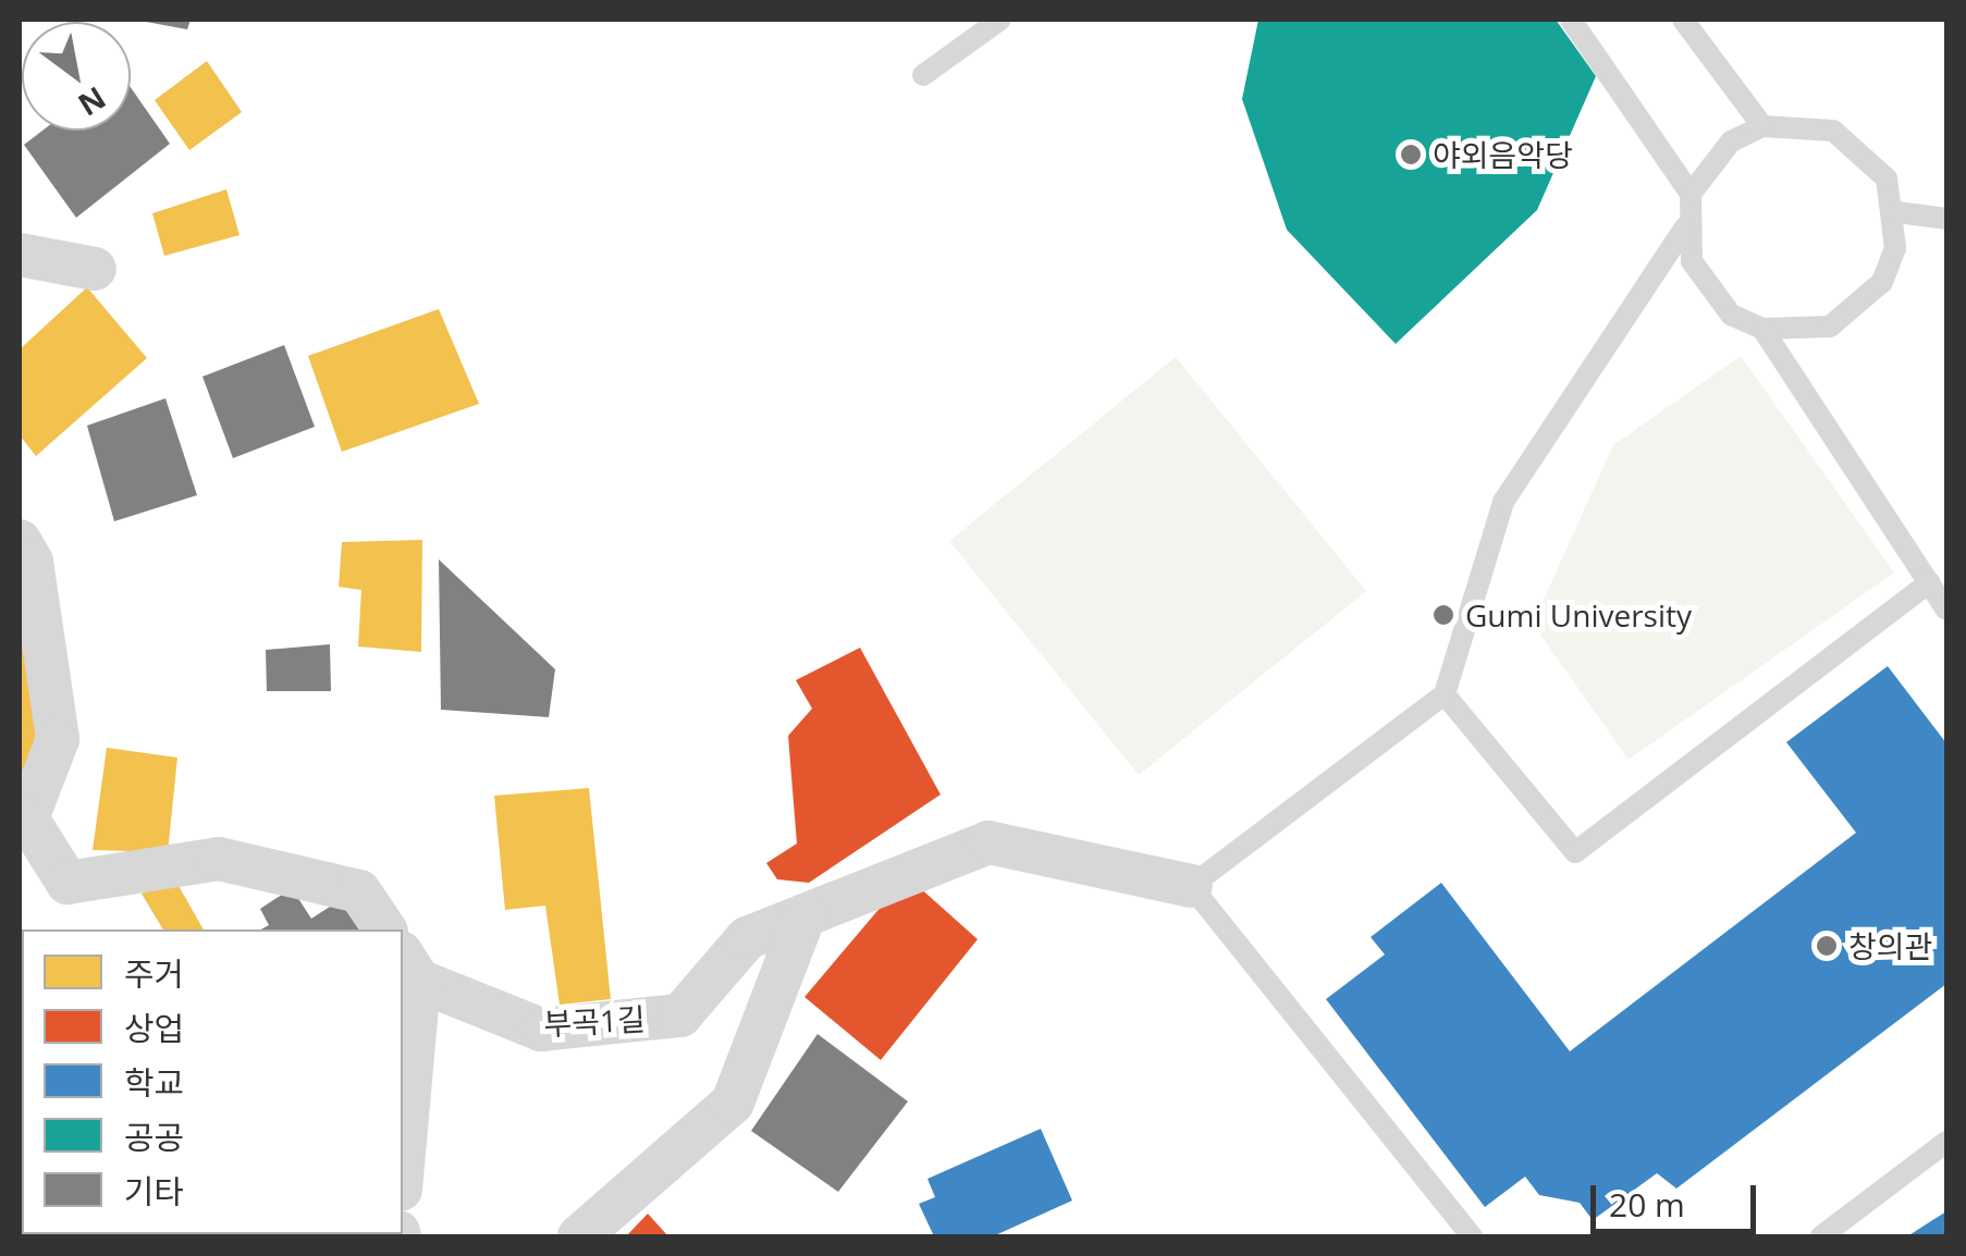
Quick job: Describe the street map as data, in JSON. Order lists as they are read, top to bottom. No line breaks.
{"streets":{"street":["부곡1길"]},"places":["야외음악당","Gumi University","창의관"],"legend":["주거","상업","학교","공공","기타"],"scale_bar":"20 m","north":"bottom right"}
